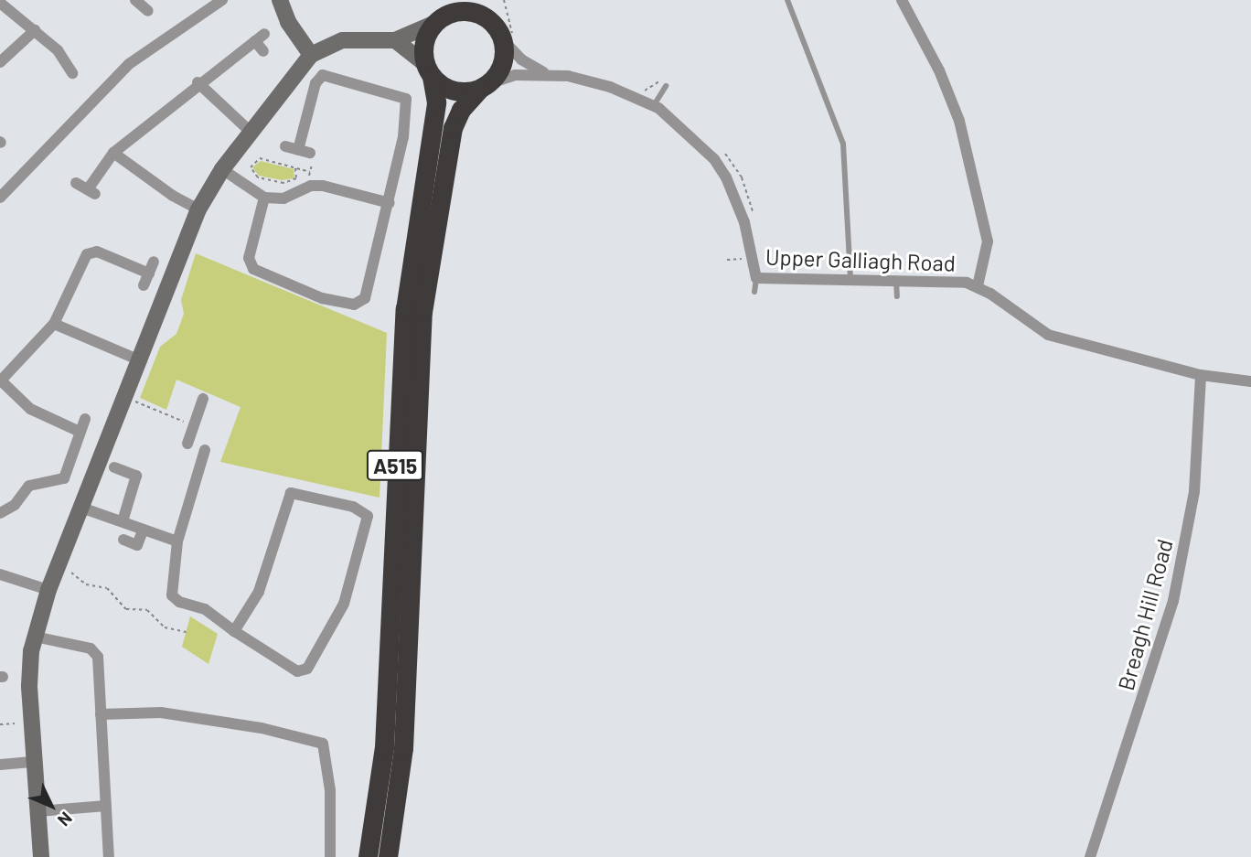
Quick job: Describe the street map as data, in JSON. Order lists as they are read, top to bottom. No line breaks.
{"streets":{"highway":["A515"],"street":["Upper Galliagh Road","Breagh Hill Road"]},"crossings":[["Upper Galliagh Road","A515"],["Upper Galliagh Road","Breagh Hill Road"]],"north":"bottom right"}
